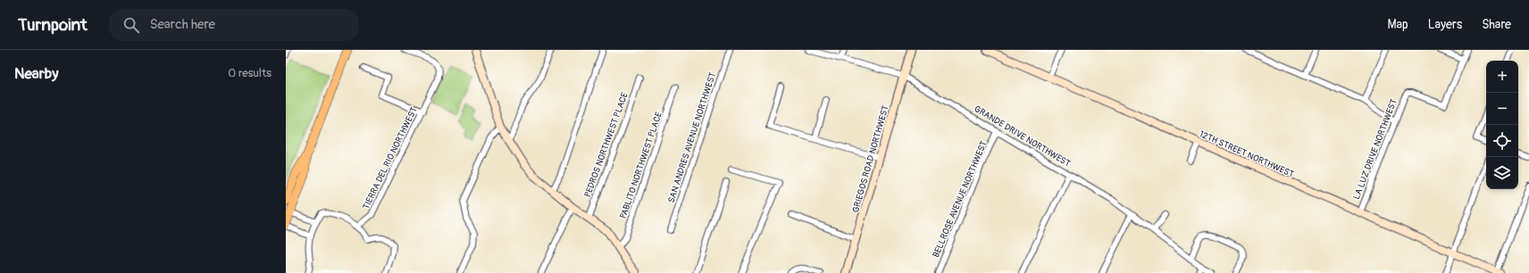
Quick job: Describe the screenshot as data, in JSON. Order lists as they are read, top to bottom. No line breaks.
{"streets":{"street":["GRANDE DRIVE NORTHWEST","SAN ANDRES AVENUE NORTHWEST","PEDROS NORTHWEST PLACE","LA LUZ DRIVE NORTHWEST","12TH STREET NORTHWEST","TIERRA DEL RIO NORTHWEST","GRIEGOS ROAD NORTHWEST","PABLITO NORTHWEST PLACE","BELLROSE AVENUE NORTHWEST"]},"crossings":[["GRANDE DRIVE NORTHWEST","GRIEGOS ROAD NORTHWEST"],["GRANDE DRIVE NORTHWEST","BELLROSE AVENUE NORTHWEST"],["LA LUZ DRIVE NORTHWEST","12TH STREET NORTHWEST"]],"page":{"header":"Turnpoint","search":"Search here","nav":["Map","Layers","Share"],"heading":["Nearby","0 results"],"map_buttons":["+","−"]}}
